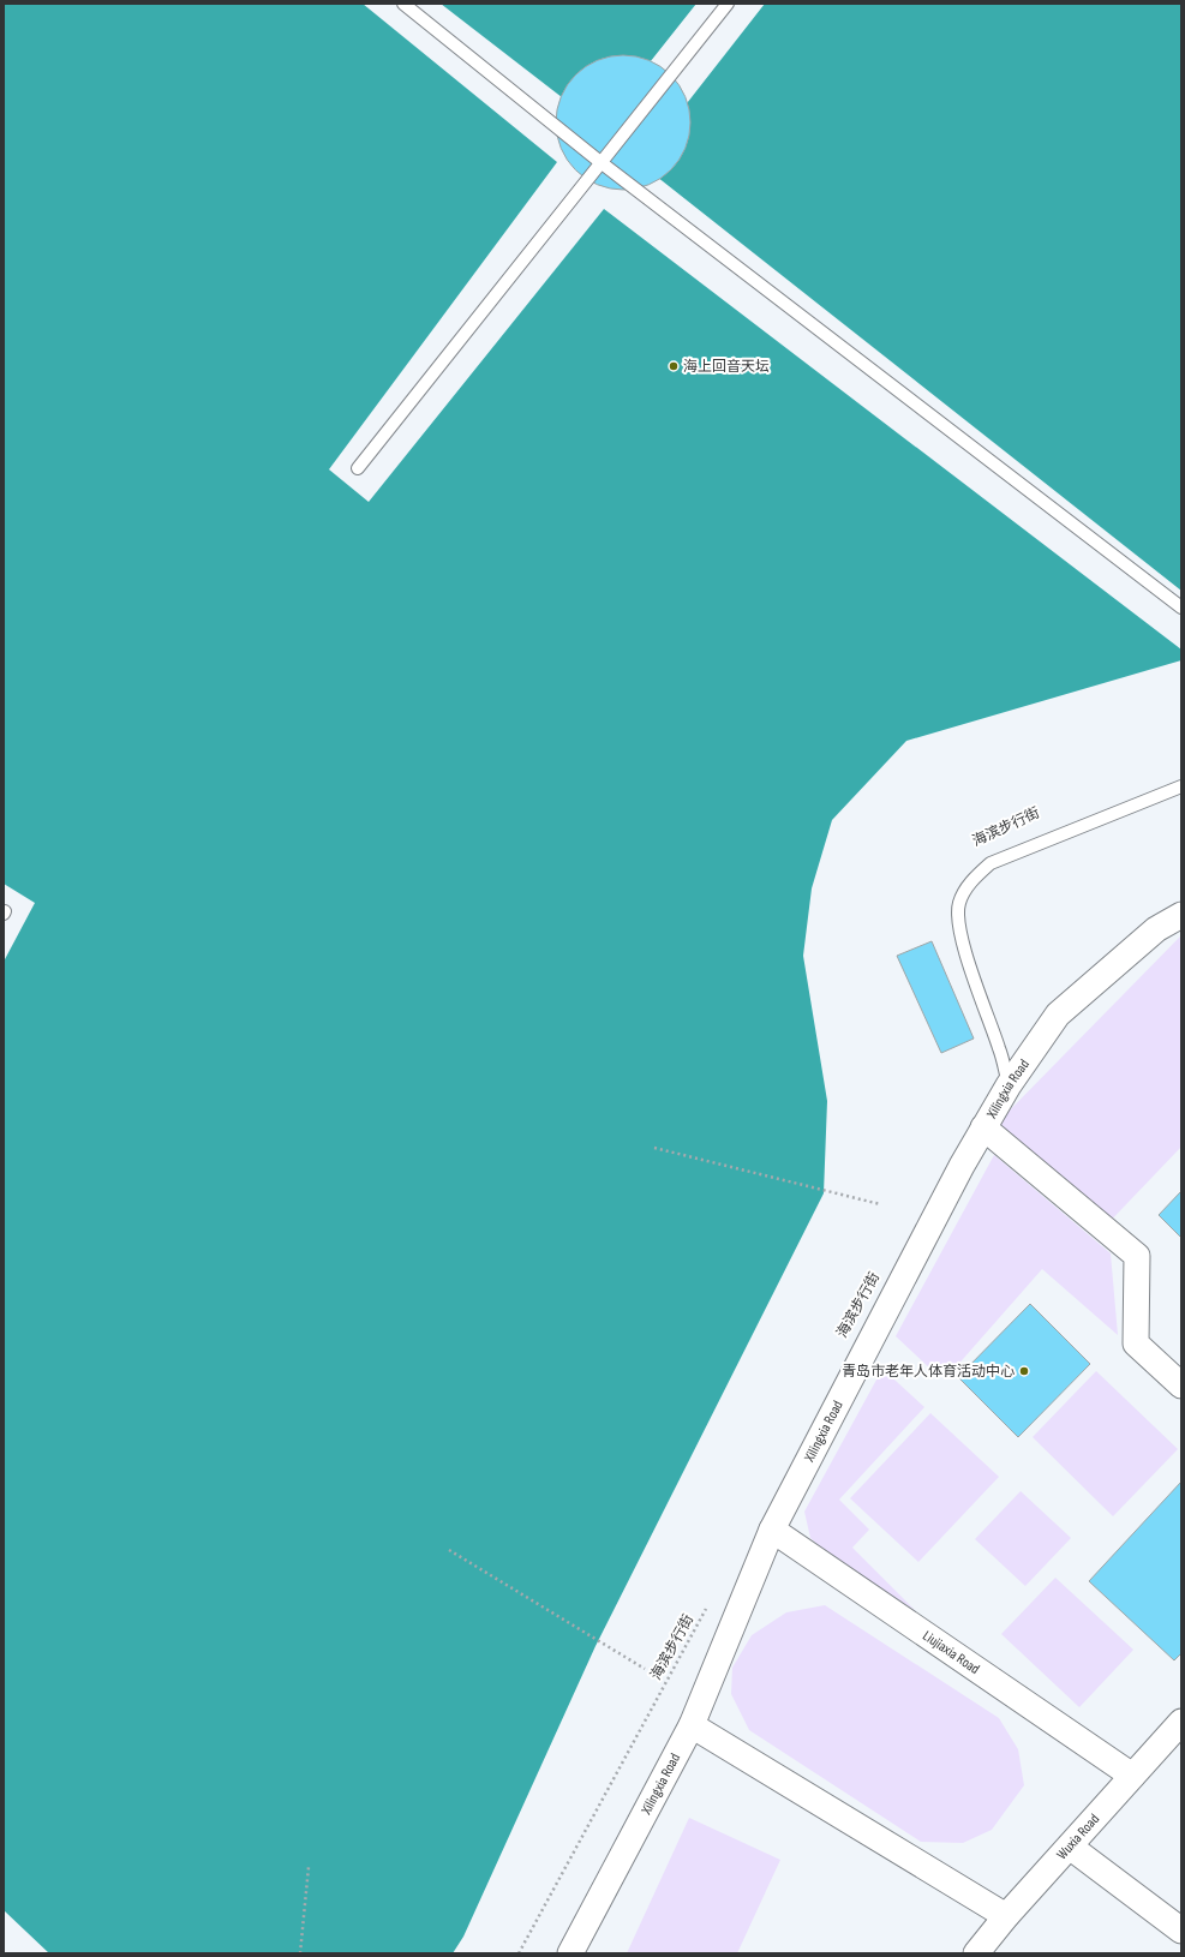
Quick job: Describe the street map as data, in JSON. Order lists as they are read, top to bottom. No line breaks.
{"streets":{"street":["Xilingxia Road","Liujiaxia Road","Wuxia Road"],"path":["海滨步行街"]},"crossings":[["Xilingxia Road","Liujiaxia Road"],["Liujiaxia Road","Wuxia Road"]],"places":["海上回音天坛","青岛市老年人体育活动中心"]}
